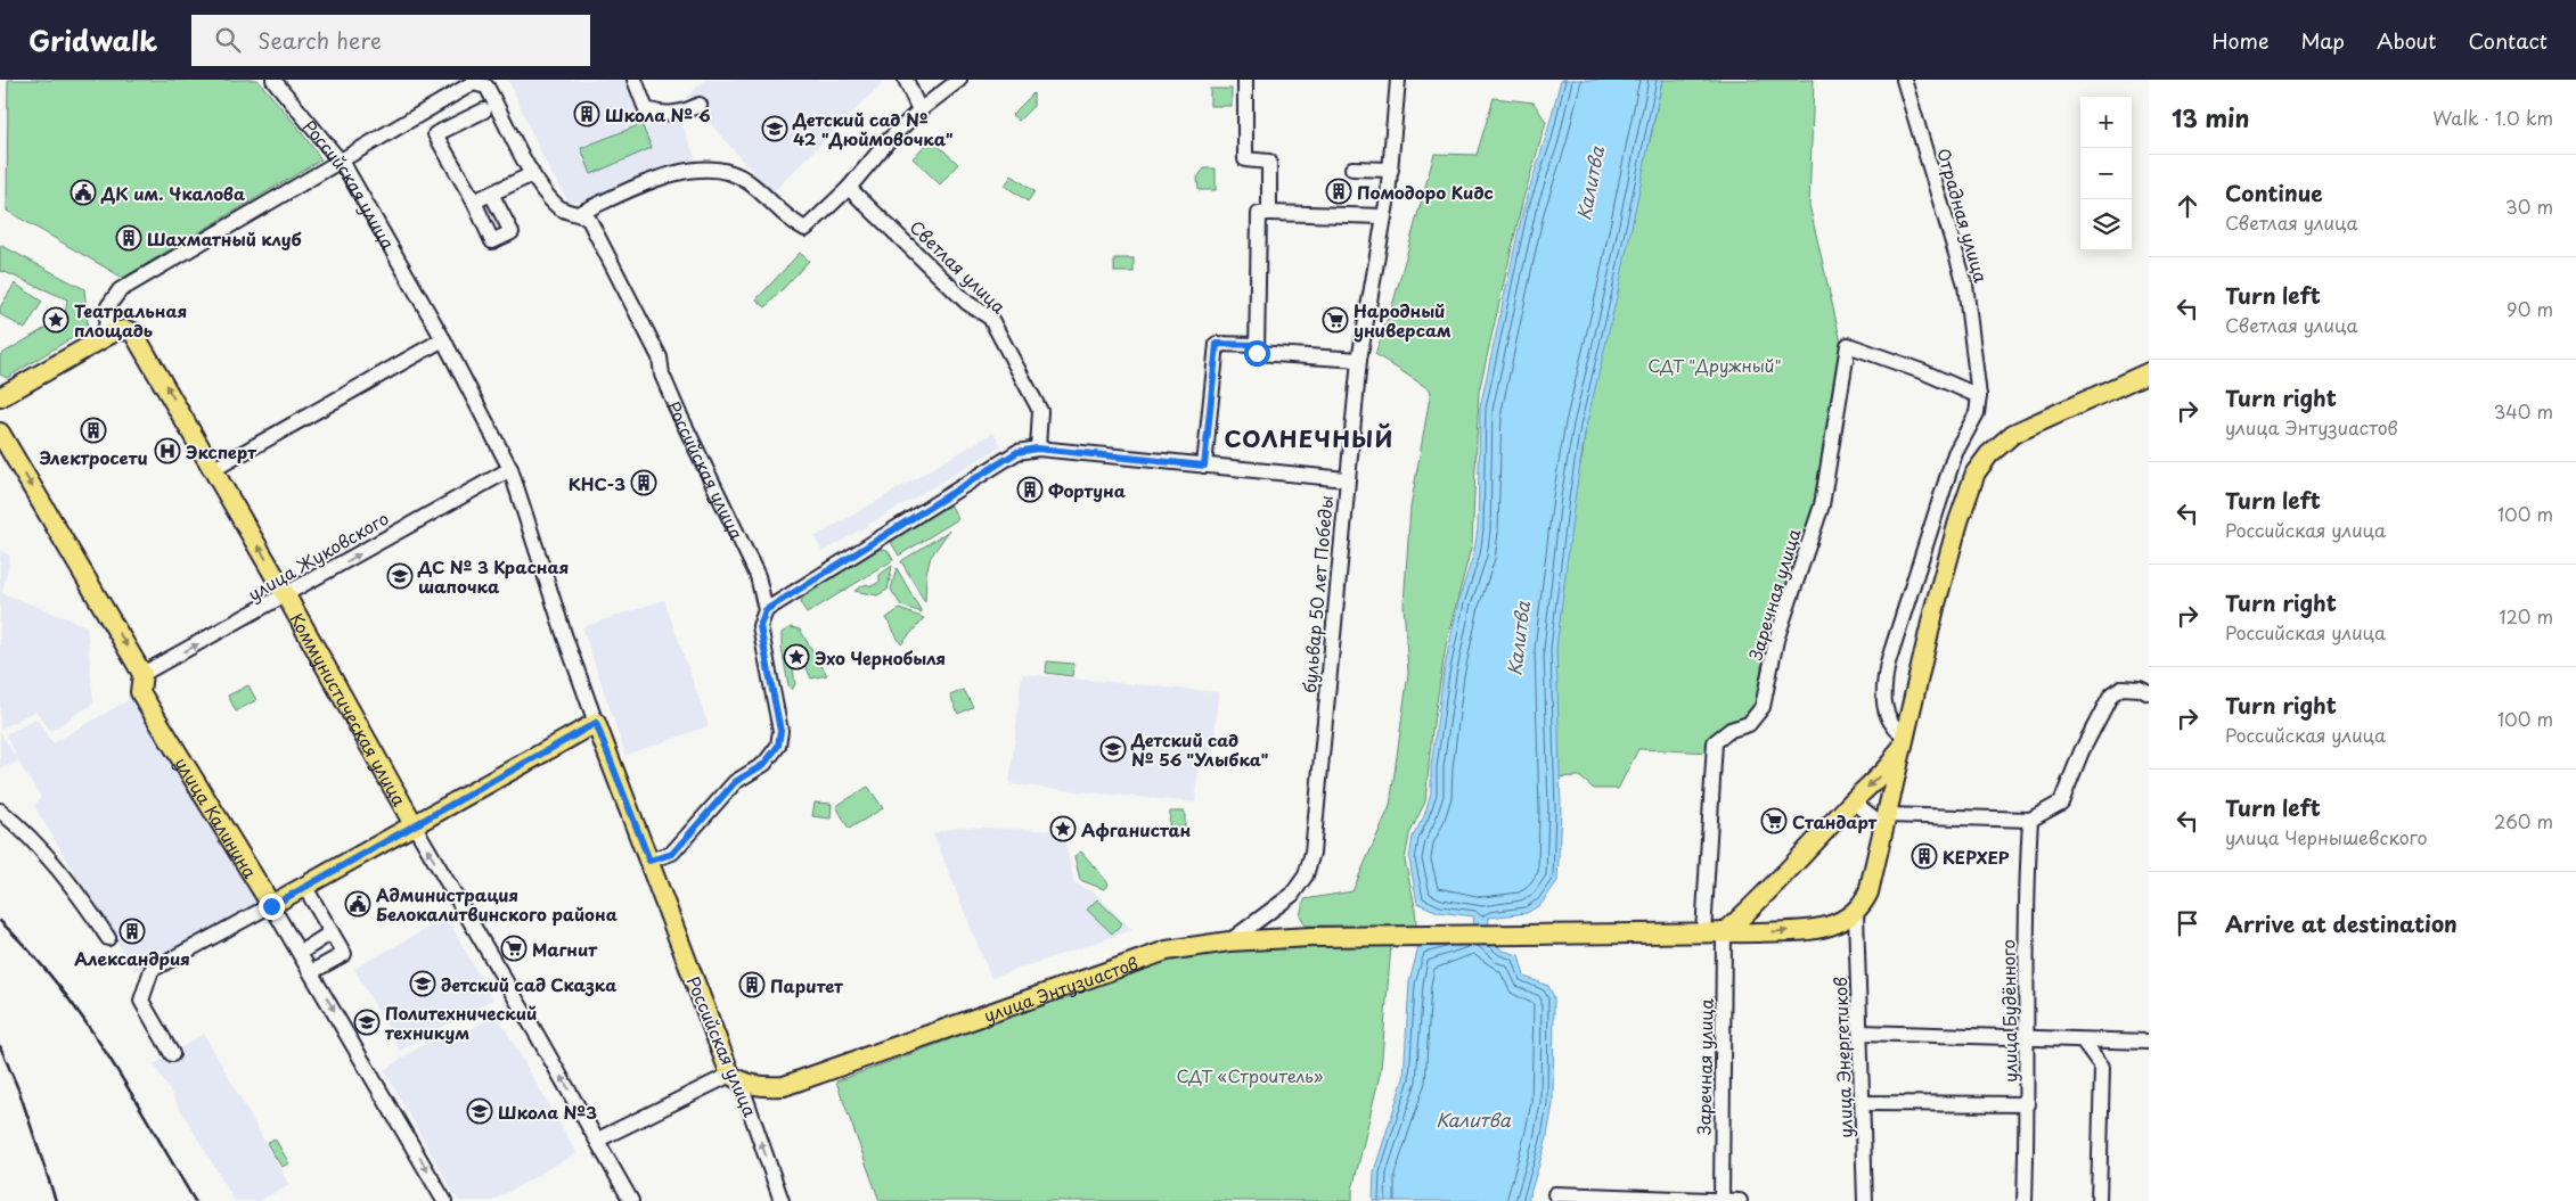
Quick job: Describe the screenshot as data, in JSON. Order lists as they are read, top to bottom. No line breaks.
{"streets":{"main road":["Российская улица","Коммунистическая улица","улица Калинина","улица Энтузиастов"],"street":["Отрадная улица","Светлая улица","улица Жуковского","бульвар 50 лет Победы","Заречная улица","улица Будённого","улица Энергетиков"]},"crossings":[["Российская улица","улица Жуковского"],["Российская улица","улица Энтузиастов"],["Отрадная улица","Заречная улица"],["улица Жуковского","Коммунистическая улица"],["улица Жуковского","улица Калинина"],["бульвар 50 лет Победы","улица Энтузиастов"],["Заречная улица","улица Энтузиастов"],["улица Энтузиастов","улица Энергетиков"]],"one_way":["улица Жуковского","Коммунистическая улица","улица Калинина"],"districts":["СОЛНЕЧНЫЙ"],"water":["Калитва"],"parks":["СДТ \"Дружный\"","СДТ «Строитель»"],"places":{"building":["Школа № 6","Помодоро Кидс","Шахматный клуб","Электросети","КНС-3","Фортуна","КЕРХЕР","Александрия","Паритет"],"school or university":["Детский сад № 42 \"Дюймовочка\"","ДС № 3 Красная шапочка","Детский сад № 56 \"Улыбка\"","детский сад Сказка","Политехнический техникум","Школа №3"],"public building":["ДК им. Чкалова","Администрация Белокалитвинского района"],"place":["Театральная площадь","Эхо Чернобыля","Афганистан"],"supermarket":["Народный универсам","Стандарт","Магнит"],"hospital":["Эксперт"]},"page":{"header":"Gridwalk","search":"Search here","nav":["Home","Map","About","Contact"],"heading":["13 min","Walk · 1.0 km"],"map_buttons":["+","−"],"list":[["Continue","Светлая улица","30 m"],["Turn left","Светлая улица","90 m"],["Turn right","улица Энтузиастов","340 m"],["Turn left","Российская улица","100 m"],["Turn right","Российская улица","120 m"],["Turn right","Российская улица","100 m"],["Turn left","улица Чернышевского","260 m"],"Arrive at destination"]}}
